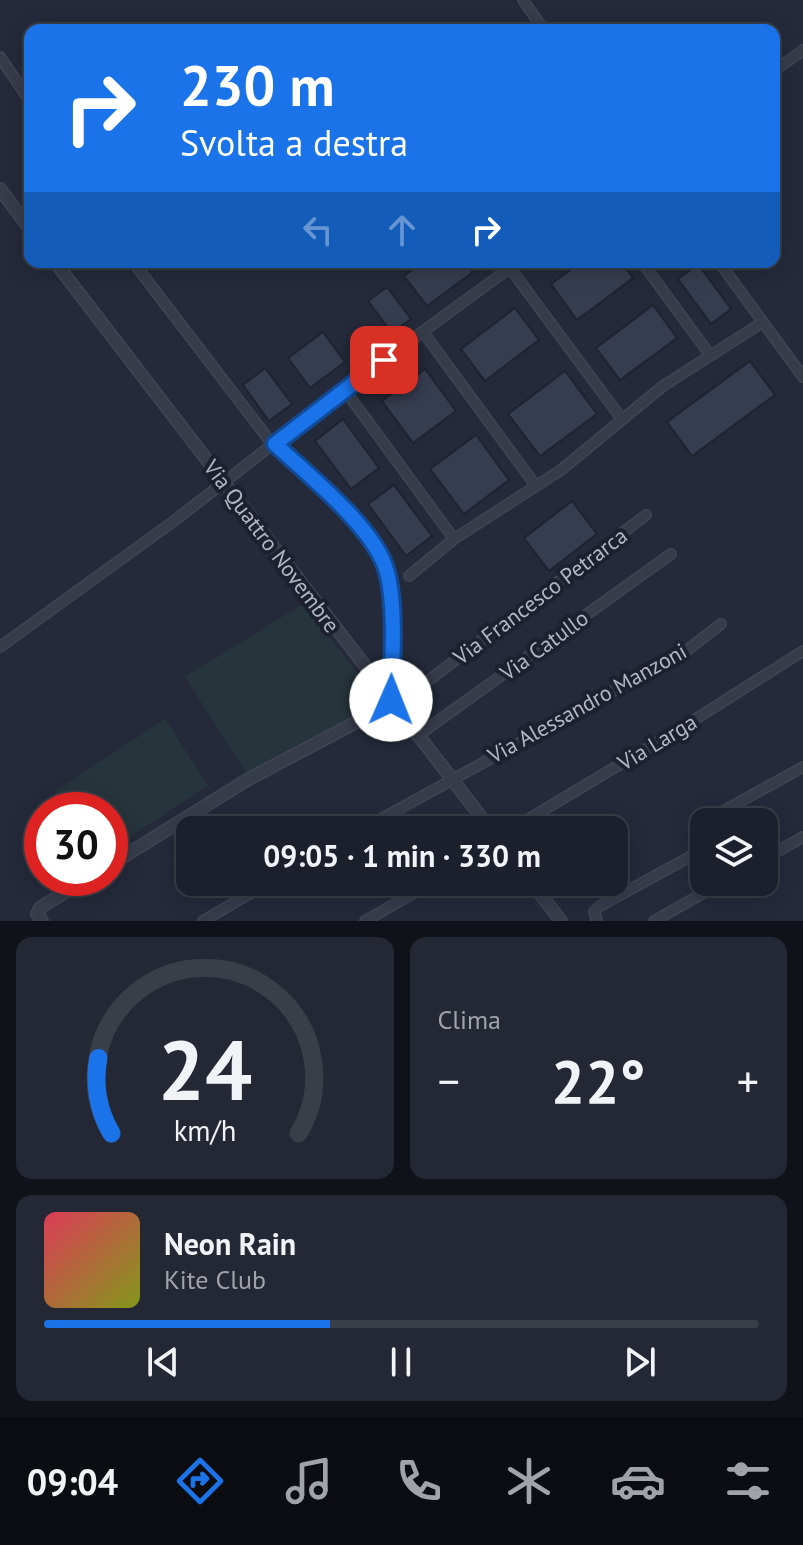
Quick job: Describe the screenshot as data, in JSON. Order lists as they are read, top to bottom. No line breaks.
{"streets":{"street":["Via Quattro Novembre","Via Francesco Petrarca","Via Catullo","Via Alessandro Manzoni","Via Larga"]},"crossings":[["Via Quattro Novembre","Via Francesco Petrarca"],["Via Quattro Novembre","Via Catullo"],["Via Quattro Novembre","Via Alessandro Manzoni"]],"page":{"turn":["230 m","Svolta a destra"],"limit":"30","trip":"09:05 · 1 min · 330 m","tile":"Clima","heat":["−","22°","+"],"song":["Neon Rain","Kite Club"],"tabs":"09:04","gauge":["24","km/h"]}}
